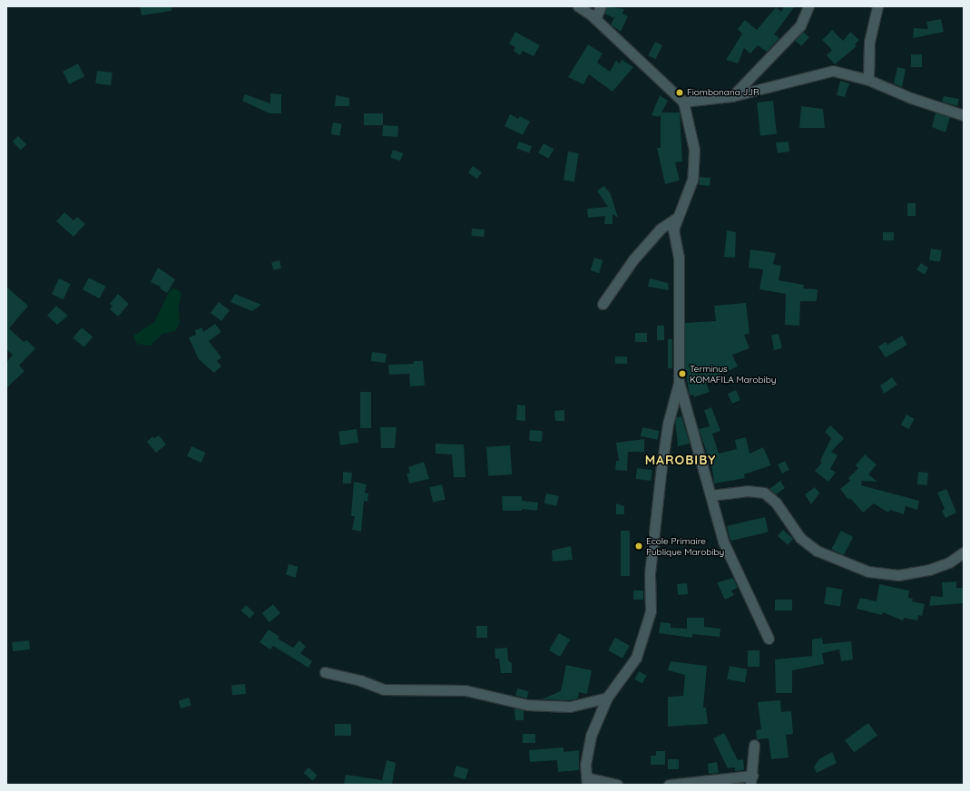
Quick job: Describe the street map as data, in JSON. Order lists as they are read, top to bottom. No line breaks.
{"districts":["MAROBIBY"],"places":["Fiombonana JJR","Terminus KOMAFILA Marobiby","Ecole Primaire Publique Marobiby"]}
